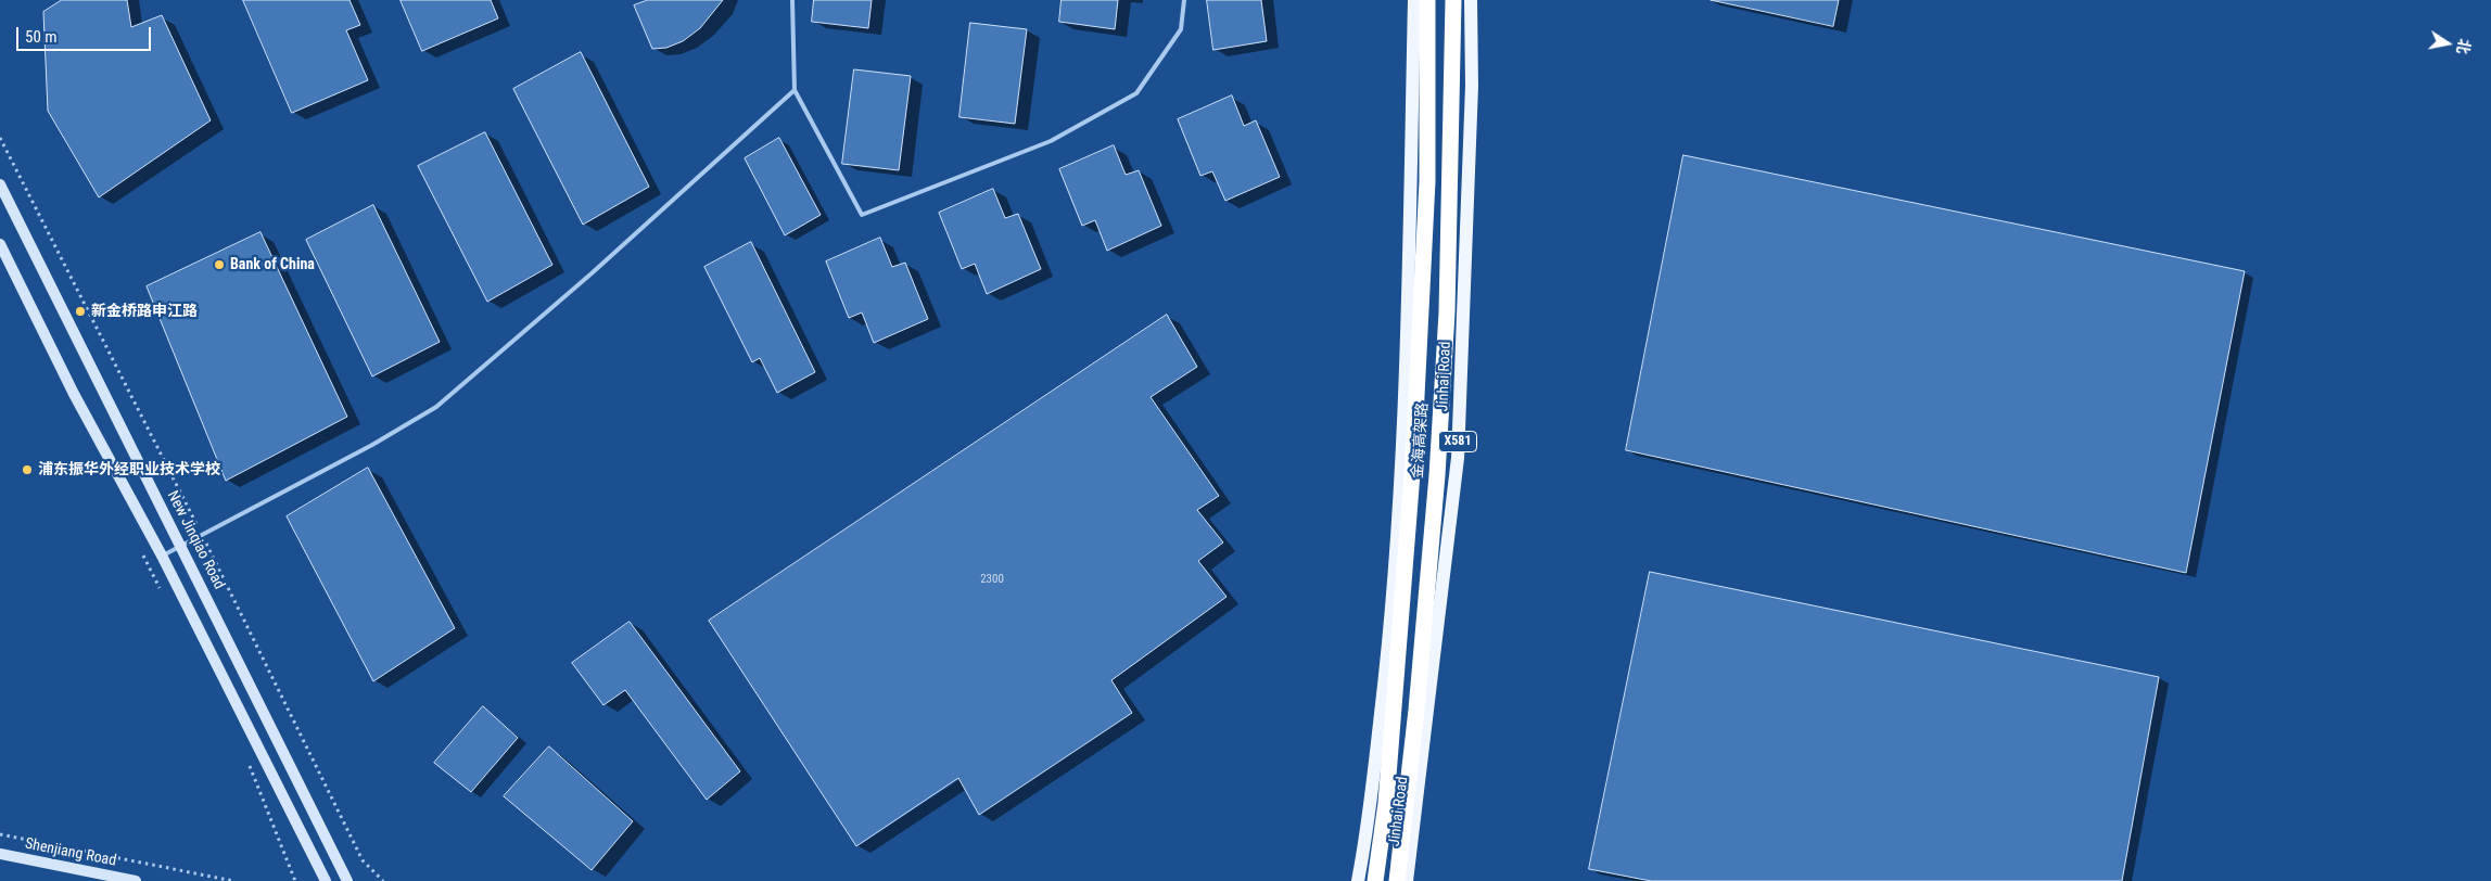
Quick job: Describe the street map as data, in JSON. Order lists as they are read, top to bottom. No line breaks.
{"streets":{"highway":["金海高架路"],"main road":["Jinhai Road","X581"],"street":["New Jinqiao Road","Shenjiang Road"]},"places":["Bank of China","新金桥路申江路","浦东振华外经职业技术学校"],"house_numbers":["2300"],"scale_bar":"50 m","north":"right"}
